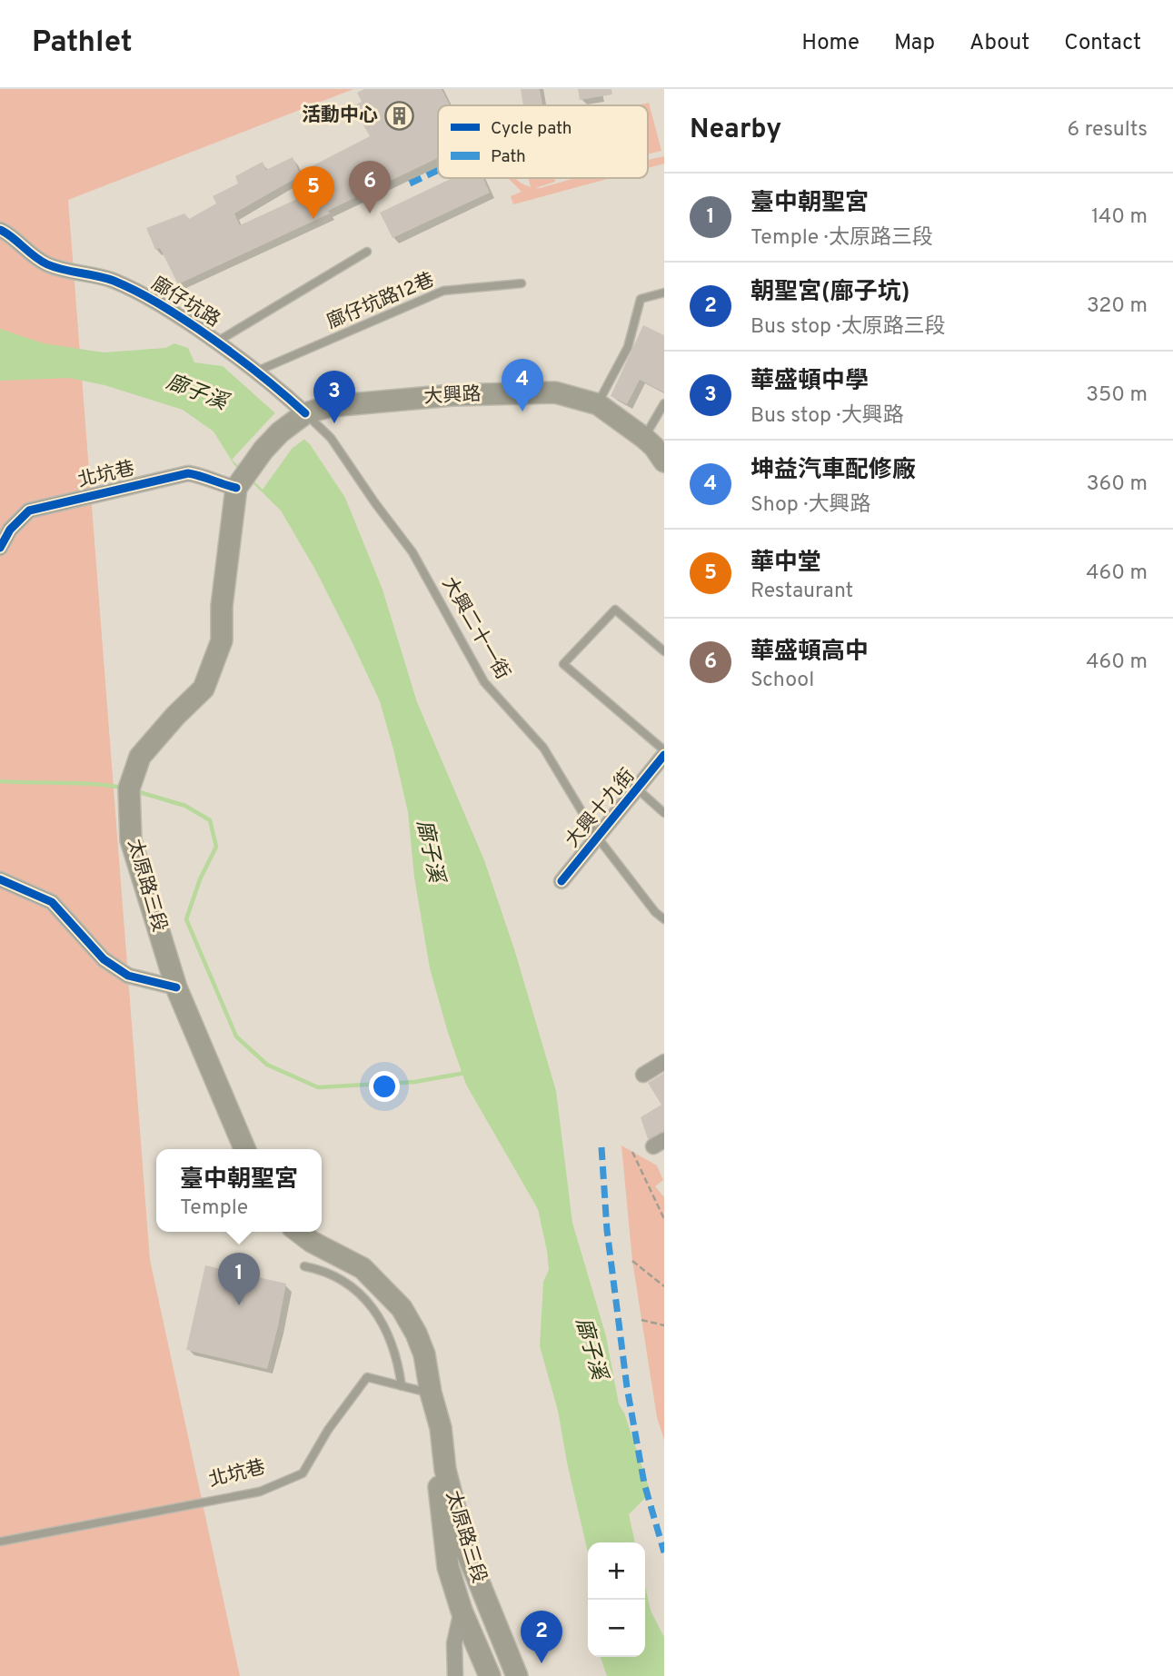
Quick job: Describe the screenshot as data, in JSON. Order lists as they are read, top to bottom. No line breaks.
{"streets":{"main road":["大興路","太原路三段"],"street":["廍仔坑路","北坑巷","大興十九街"],"lane":["廍仔坑路12巷","大興二十一街"]},"crossings":[["廍仔坑路12巷","廍仔坑路"],["廍仔坑路","大興路"],["廍仔坑路","大興二十一街"],["大興路","大興二十一街"],["北坑巷","太原路三段"],["大興二十一街","大興十九街"]],"water":["廍子溪"],"places":{"building":["活動中心"]},"legend":["Cycle path","Path"],"page":{"header":"Pathlet","nav":["Home","Map","About","Contact"],"heading":["Nearby","6 results"],"pins":["6","5","4","3","1","2"],"list":[{"mark":"1","name":"臺中朝聖宮","note":"Temple · 太原路三段","value":"140 m"},{"mark":"2","name":"朝聖宮(廍子坑)","note":"Bus stop · 太原路三段","value":"320 m"},{"mark":"3","name":"華盛頓中學","note":"Bus stop · 大興路","value":"350 m"},{"mark":"4","name":"坤益汽車配修廠","note":"Shop · 大興路","value":"360 m"},{"mark":"5","name":"華中堂","note":"Restaurant","value":"460 m"},{"mark":"6","name":"華盛頓高中","note":"School","value":"460 m"}],"popup":["臺中朝聖宮","Temple"],"map_buttons":["+","−"]}}
